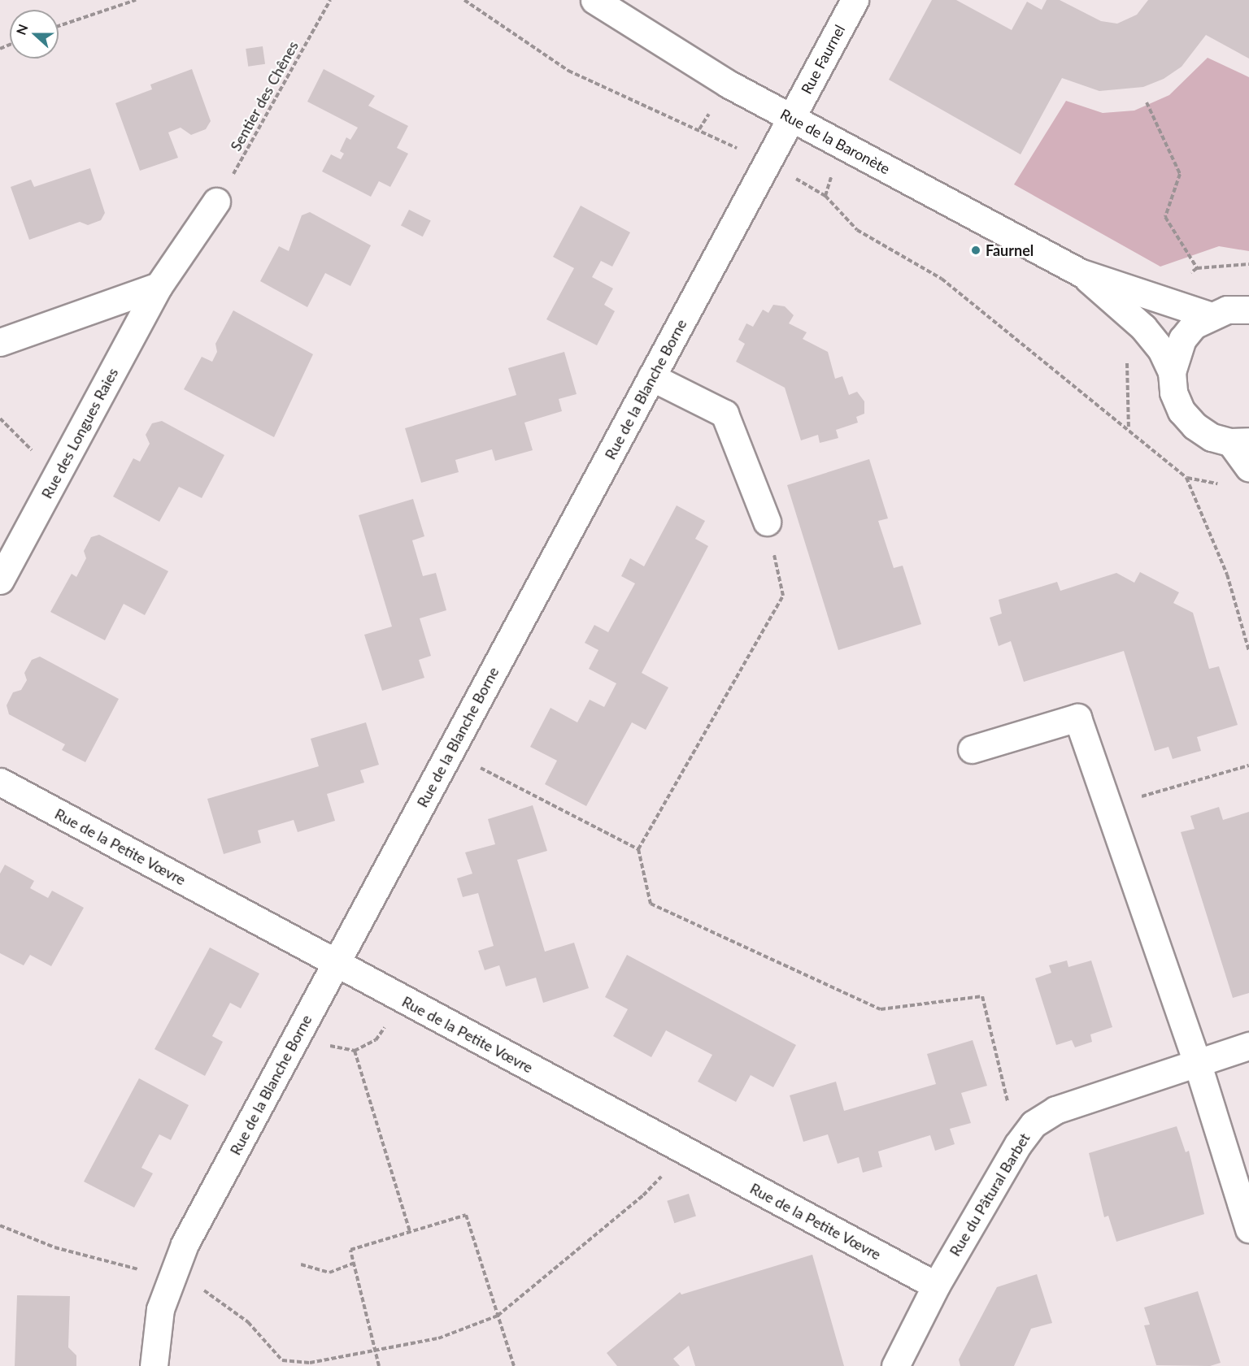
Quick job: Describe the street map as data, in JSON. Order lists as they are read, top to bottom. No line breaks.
{"streets":{"street":["Rue Faurnel","Rue de la Baronète","Rue de la Blanche Borne","Rue des Longues Raies","Rue de la Petite Vœvre","Rue du Pâtural Barbet"],"path":["Sentier des Chênes"]},"crossings":[["Rue Faurnel","Rue de la Baronète"],["Rue Faurnel","Rue de la Blanche Borne"],["Sentier des Chênes","Rue des Longues Raies"],["Rue de la Baronète","Rue de la Blanche Borne"],["Rue de la Blanche Borne","Rue de la Petite Vœvre"],["Rue de la Petite Vœvre","Rue du Pâtural Barbet"]],"places":["Faurnel"],"north":"left"}
